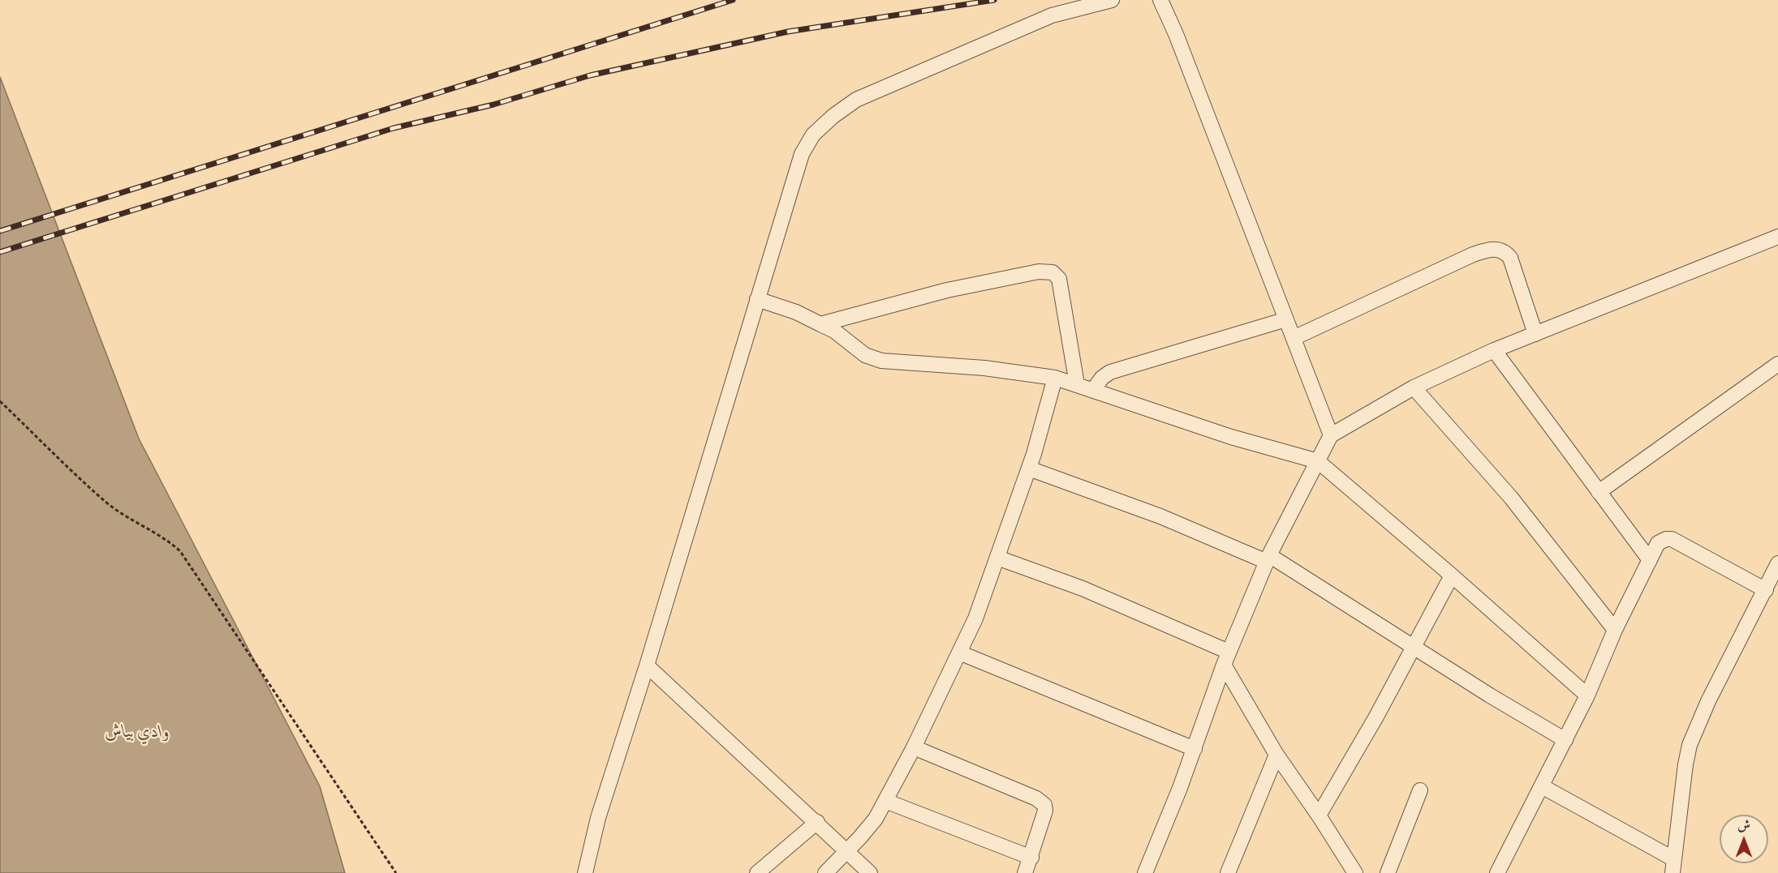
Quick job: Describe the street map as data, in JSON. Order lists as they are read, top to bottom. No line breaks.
{"water":["وادي بياش"],"north":"top"}
